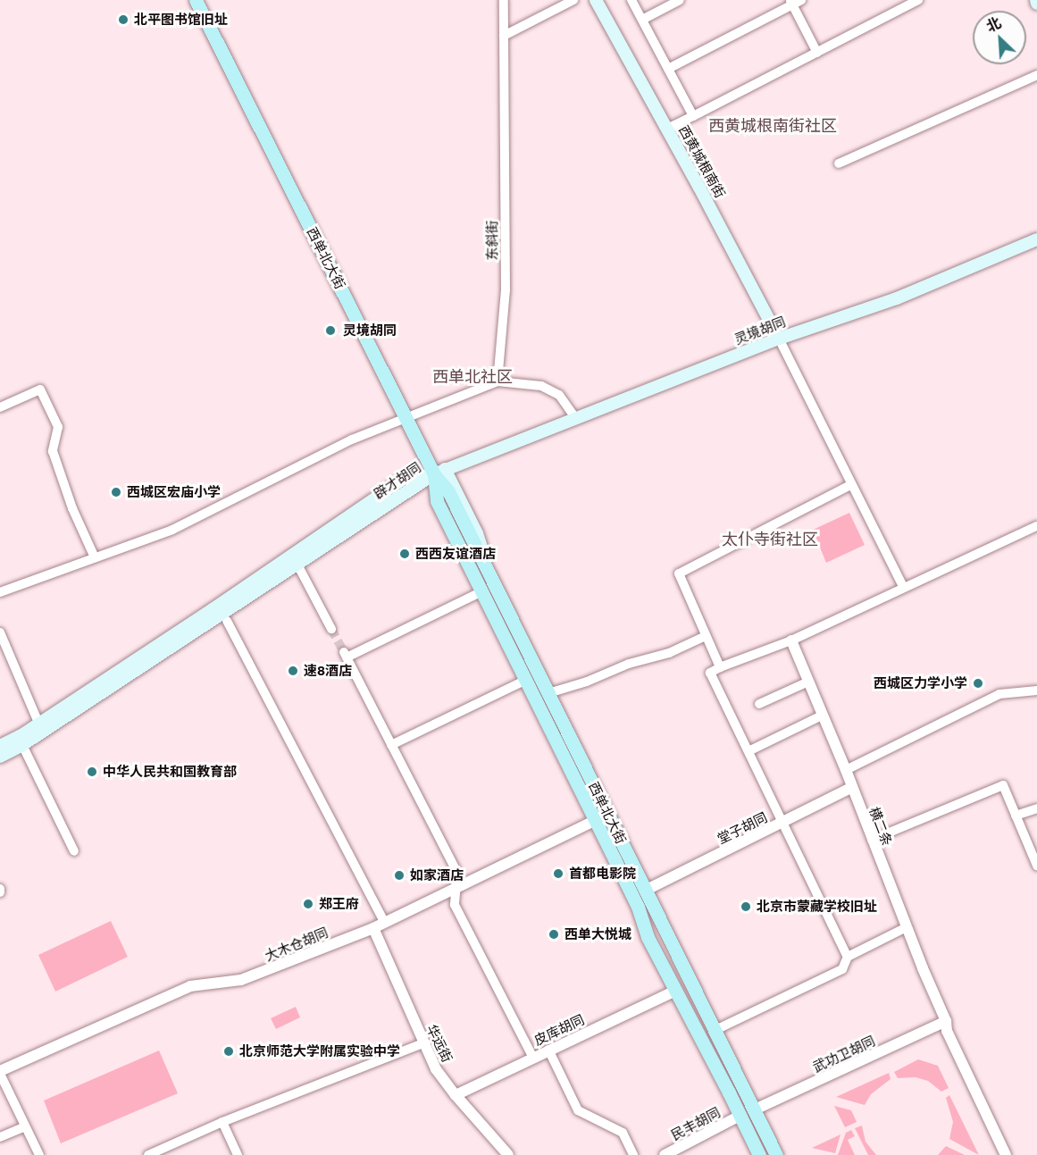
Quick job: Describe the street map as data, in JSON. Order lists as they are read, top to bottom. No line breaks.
{"streets":{"main road":["西黄城根南街","西单北大街","灵境胡同","辟才胡同"],"street":["东斜街","横二条","堂子胡同","大木仓胡同","皮库胡同","华远街","武功卫胡同","民丰胡同"]},"crossings":[["西黄城根南街","灵境胡同"],["西单北大街","灵境胡同"],["西单北大街","辟才胡同"],["西单北大街","堂子胡同"],["西单北大街","大木仓胡同"],["西单北大街","皮库胡同"],["西单北大街","武功卫胡同"],["西单北大街","民丰胡同"],["灵境胡同","辟才胡同"],["横二条","堂子胡同"],["横二条","武功卫胡同"],["大木仓胡同","华远街"],["皮库胡同","华远街"]],"districts":["西黄城根南街社区","西单北社区","太仆寺街社区"],"places":["北平图书馆旧址","灵境胡同","西城区宏庙小学","西西友谊酒店","速8酒店","西城区力学小学","中华人民共和国教育部","首都电影院","如家酒店","郑王府","北京市蒙藏学校旧址","西单大悦城","北京师范大学附属实验中学"],"north":"top left"}
